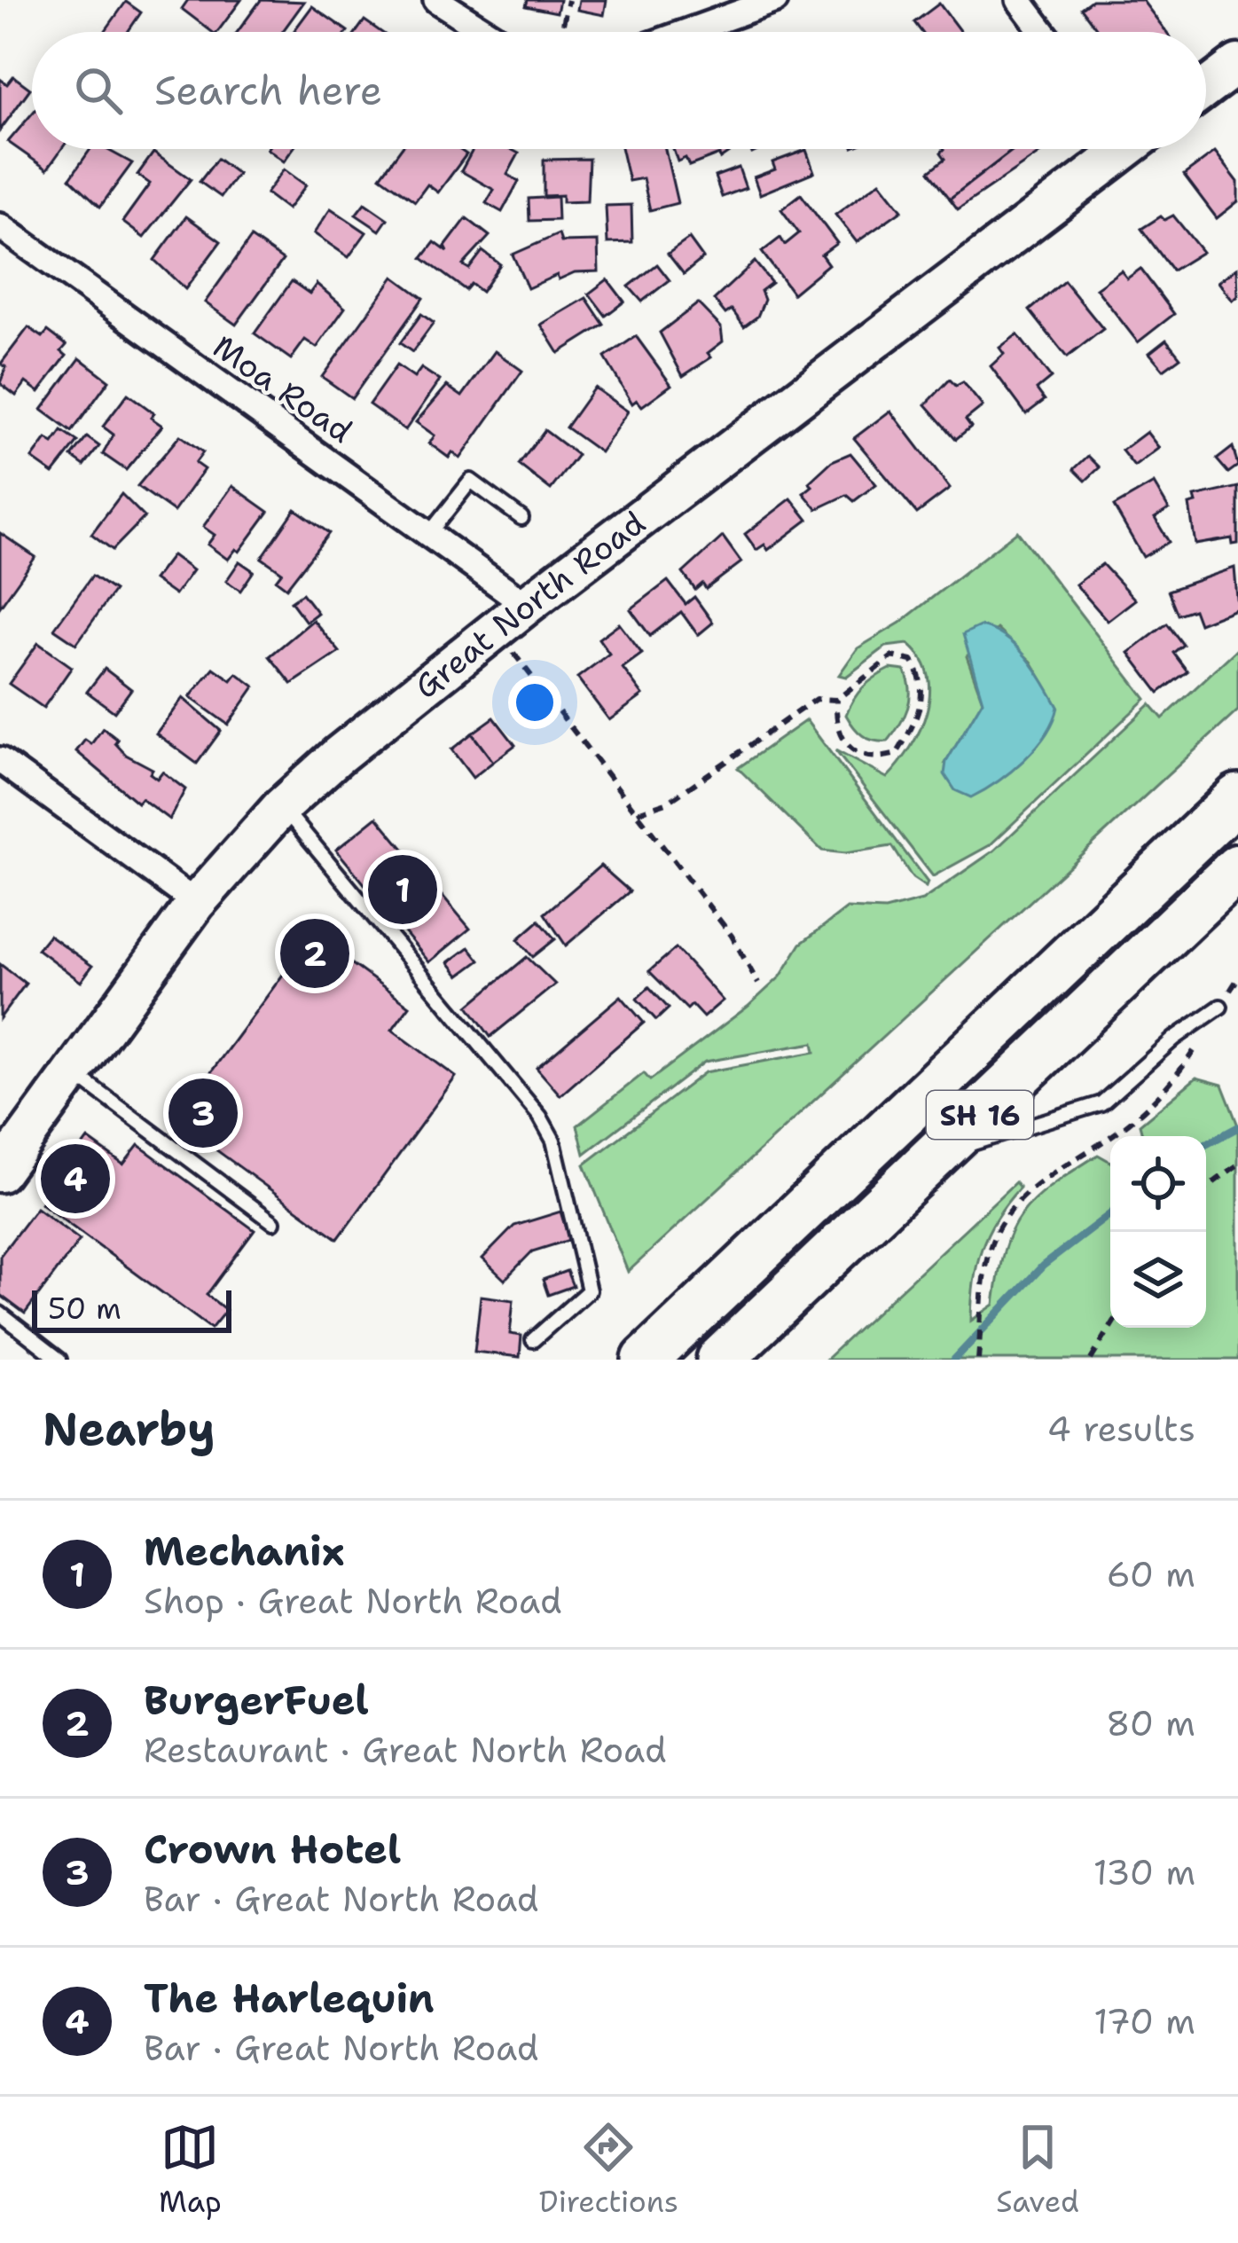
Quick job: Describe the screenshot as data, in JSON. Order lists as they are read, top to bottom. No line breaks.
{"streets":{"highway":["SH 16"],"main road":["Great North Road"],"street":["Moa Road"]},"crossings":[["Moa Road","Great North Road"]],"scale_bar":"50 m","page":{"search":"Search here","pins":["1","2","3","4"],"scale":"50 m","heading":["Nearby","4 results"],"list":[{"mark":"1","name":"Mechanix","note":"Shop · Great North Road","value":"60 m"},{"mark":"2","name":"BurgerFuel","note":"Restaurant · Great North Road","value":"80 m"},{"mark":"3","name":"Crown Hotel","note":"Bar · Great North Road","value":"130 m"},{"mark":"4","name":"The Harlequin","note":"Bar · Great North Road","value":"170 m"}],"nav":["Map","Directions","Saved"]}}
